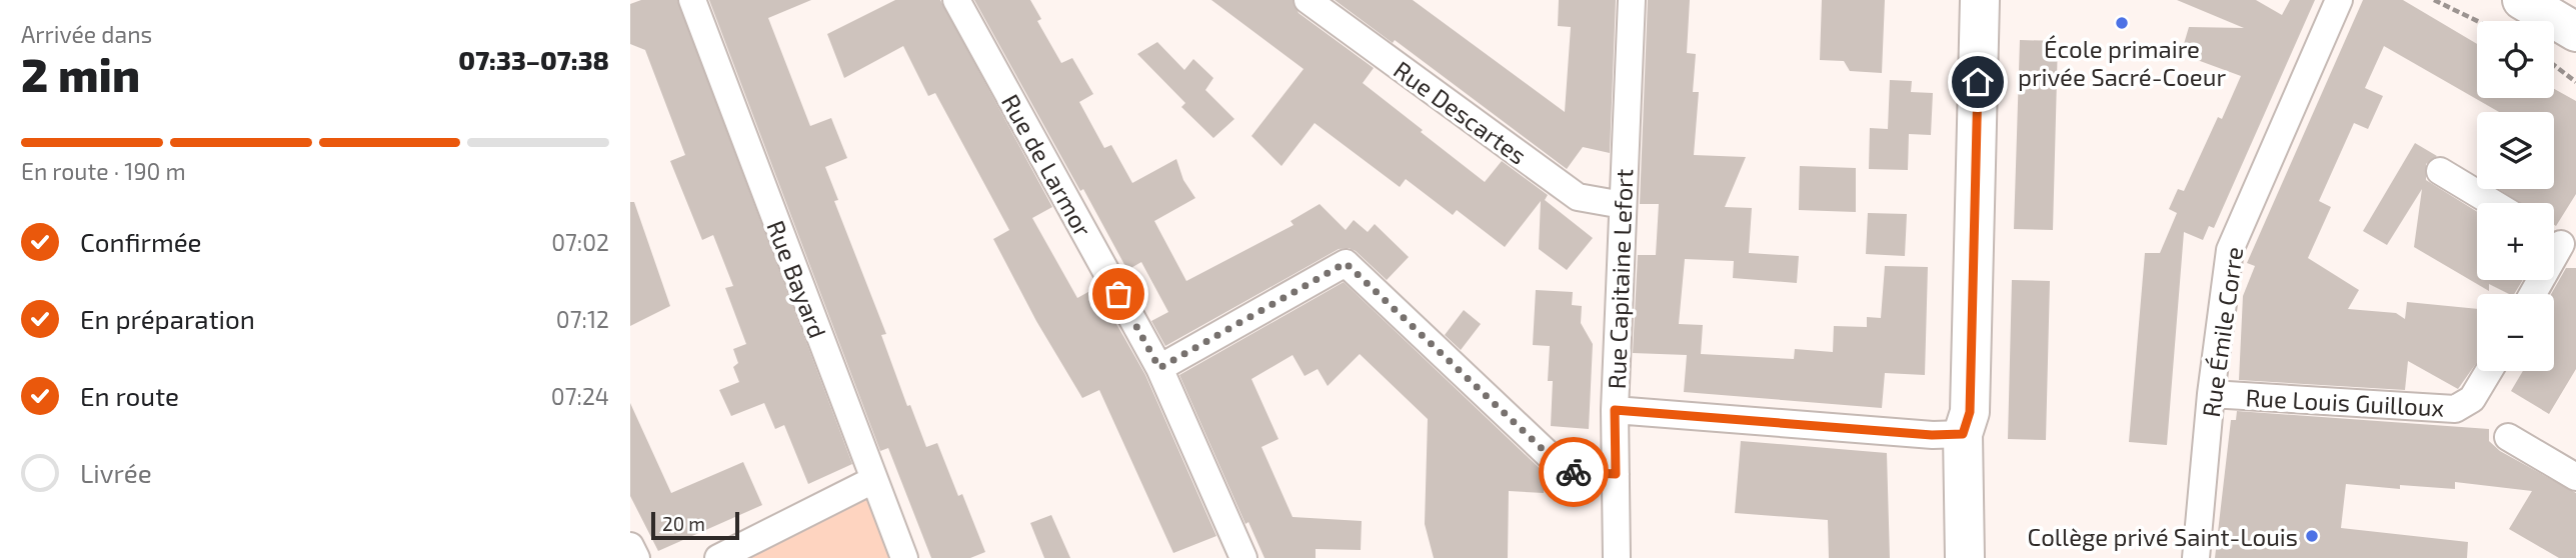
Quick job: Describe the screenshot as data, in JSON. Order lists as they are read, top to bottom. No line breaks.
{"streets":{"street":["Rue Descartes","Rue de Larmor","Rue Bayard","Rue Capitaine Lefort","Rue Émile Corre","Rue Louis Guilloux"]},"crossings":[["Rue Descartes","Rue Capitaine Lefort"],["Rue Émile Corre","Rue Louis Guilloux"]],"places":["École primaire privée Sacré-Coeur","Collège privé Saint-Louis"],"scale_bar":"20 m","page":{"heading":["2 min","Arrivée dans","07:33–07:38"],"map_buttons":["+","−"],"bar":"En route · 190 m","list":[["Confirmée","07:02"],["En préparation","07:12"],["En route","07:24"],"Livrée"],"scale":"20 m"}}
